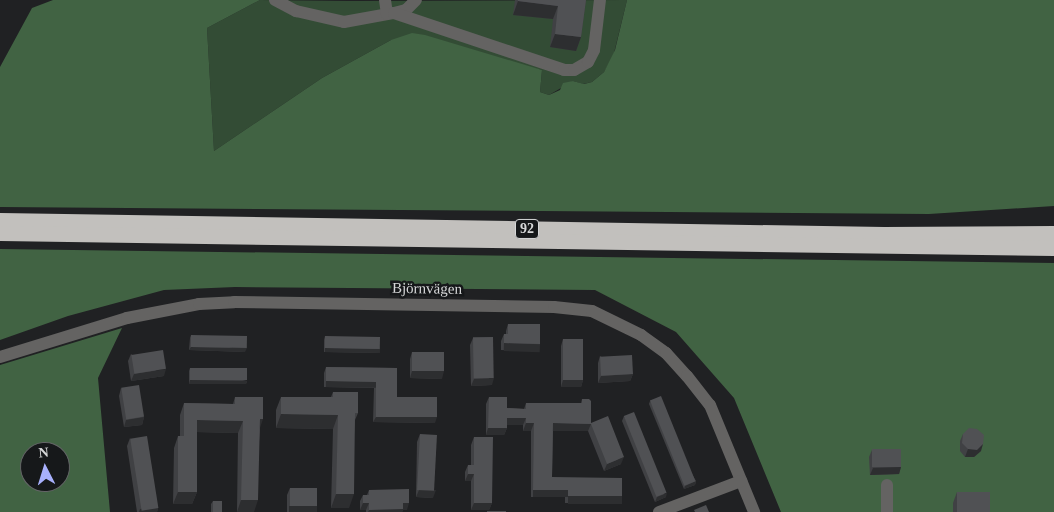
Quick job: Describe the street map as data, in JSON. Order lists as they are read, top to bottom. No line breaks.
{"streets":{"highway":["92"],"street":["Björnvägen"]},"north":"top"}
